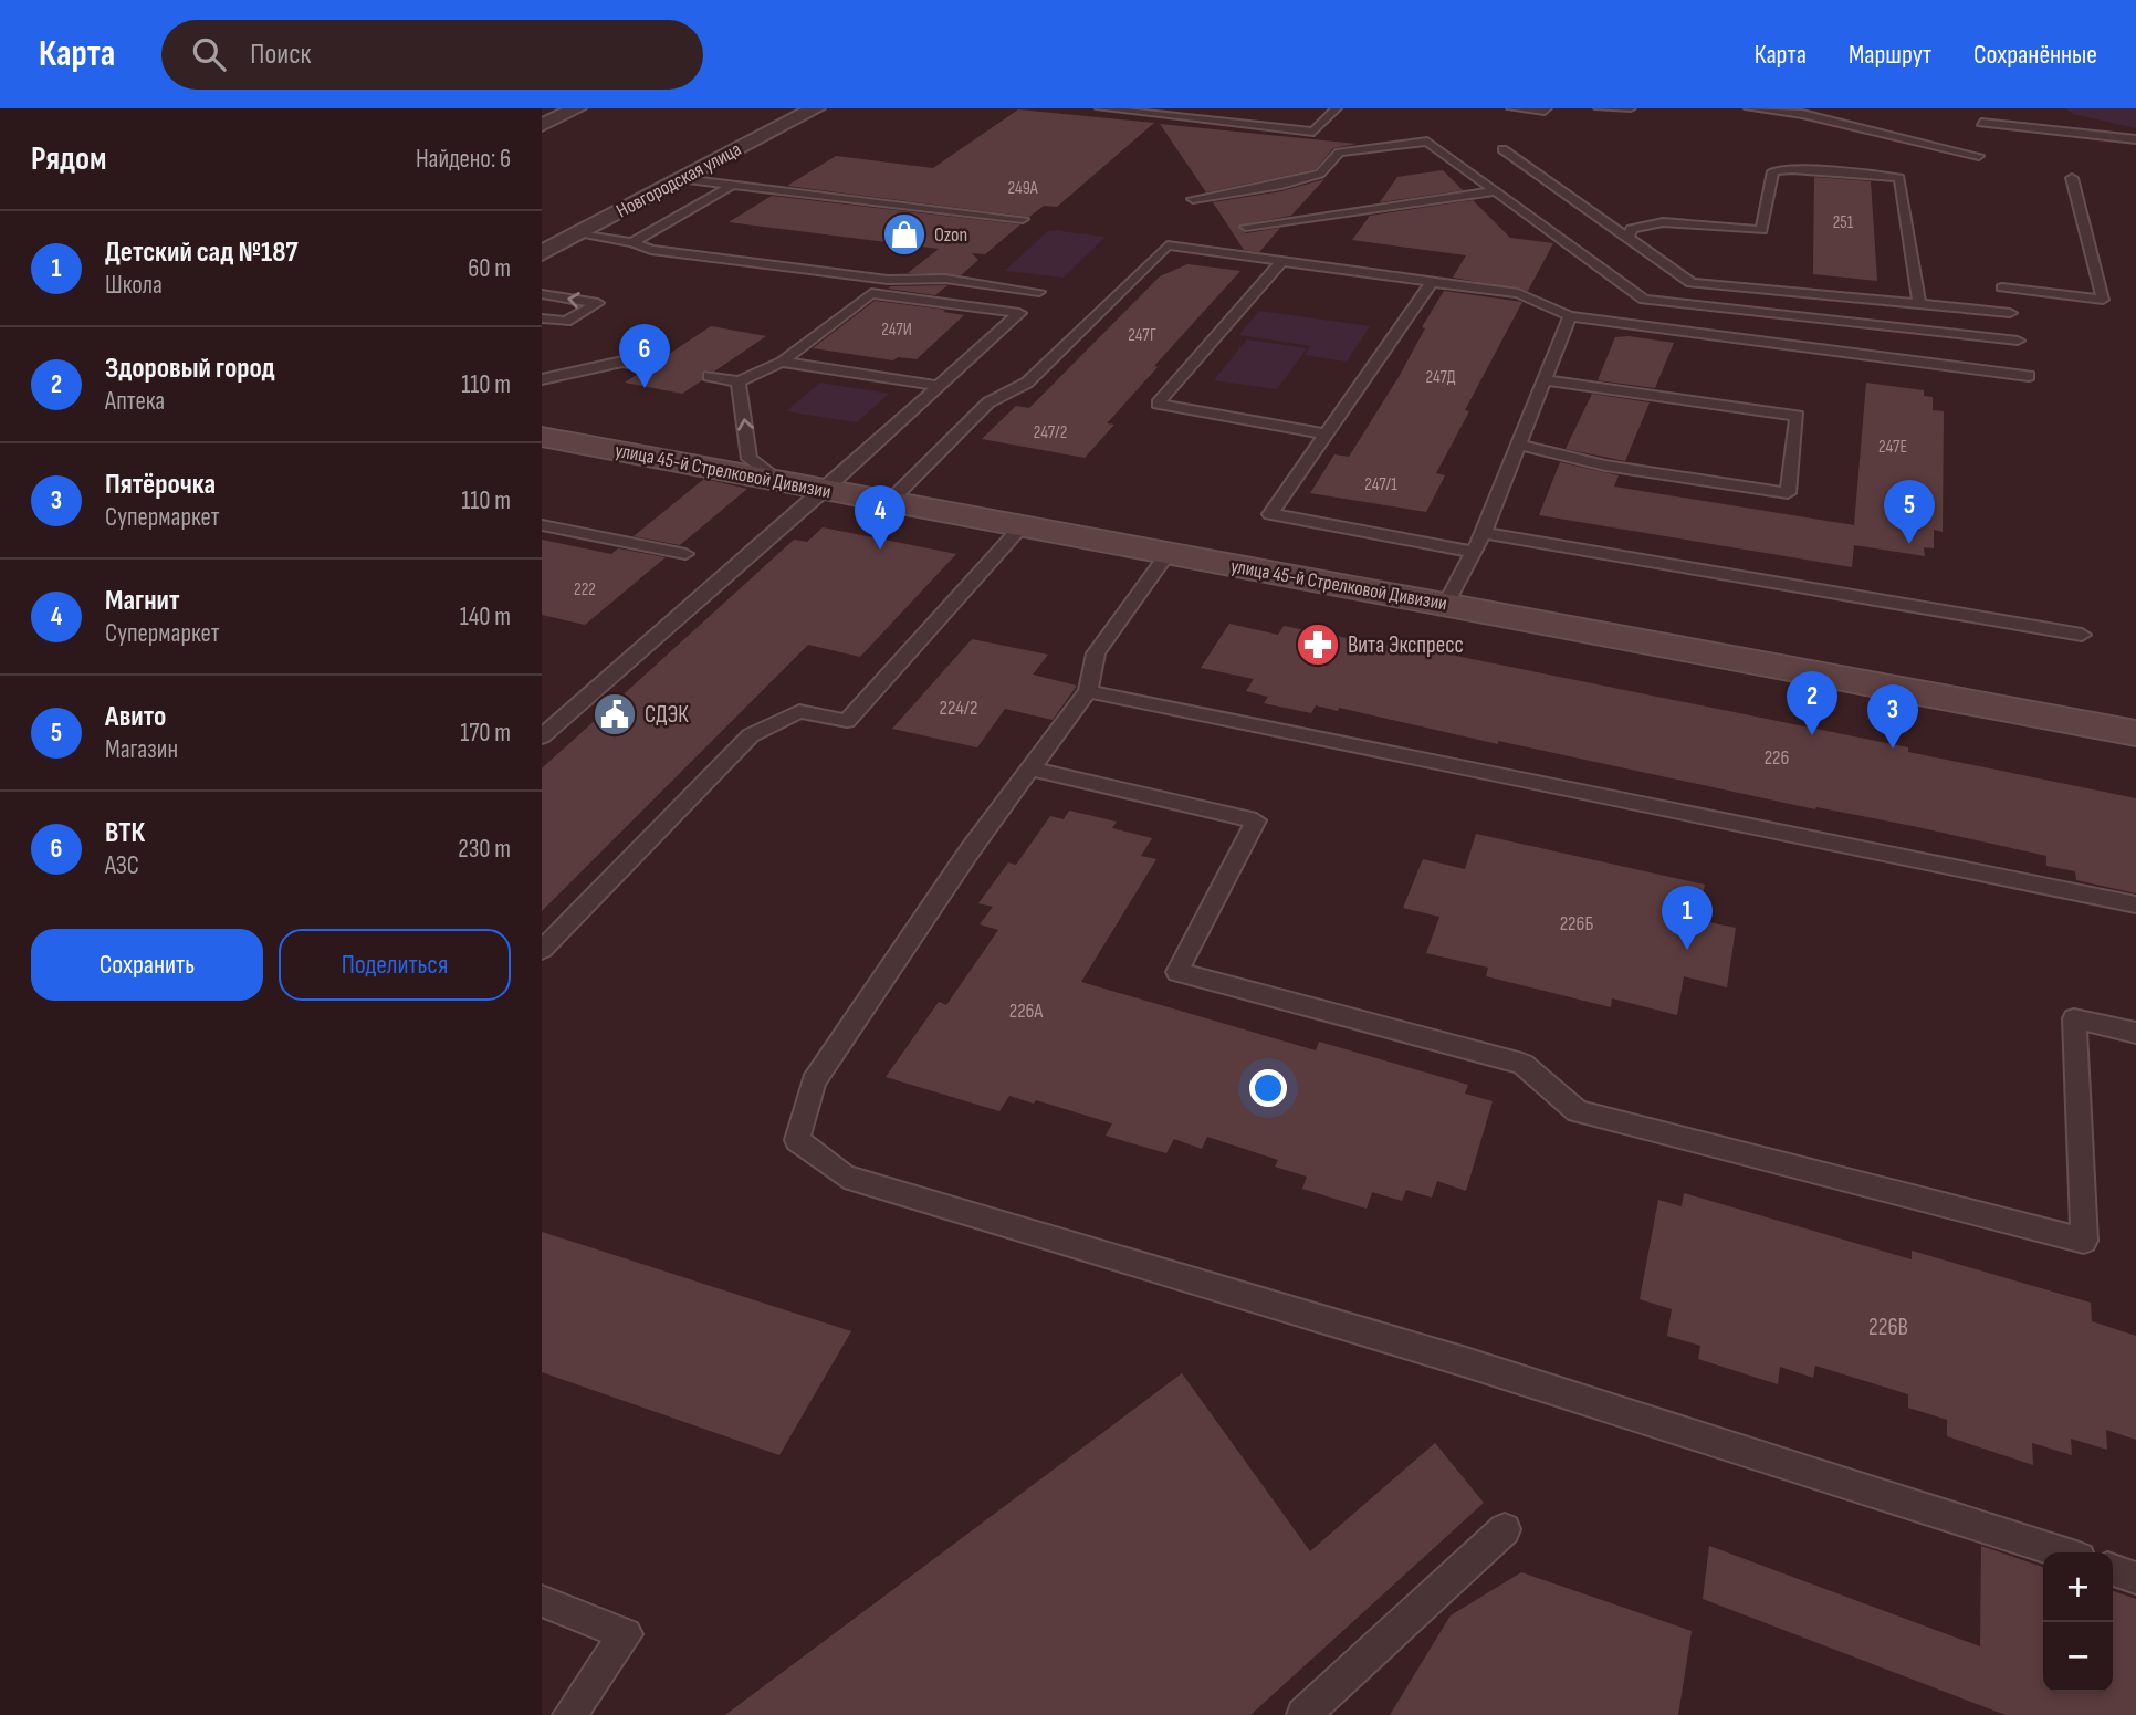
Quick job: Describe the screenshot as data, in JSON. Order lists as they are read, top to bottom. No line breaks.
{"streets":{"main road":["улица 45-й Стрелковой Дивизии"],"street":["Новгородская улица"]},"places":{"shop":["Ozon"],"pharmacy":["Вита Экспресс"],"public building":["СДЭК"]},"house_numbers":["249А","251","247И","247Г","247Д","247/2","247Е","247/1","222","224/2","226","226Б","226А","226В"],"page":{"header":"Карта","search":"Поиск","nav":["Карта","Маршрут","Сохранённые"],"heading":["Рядом","Найдено: 6"],"list":[{"mark":"1","name":"Детский сад №187","note":"Школа","value":"60 m"},{"mark":"2","name":"Здоровый город","note":"Аптека","value":"110 m"},{"mark":"3","name":"Пятёрочка","note":"Супермаркет","value":"110 m"},{"mark":"4","name":"Магнит","note":"Супермаркет","value":"140 m"},{"mark":"5","name":"Авито","note":"Магазин","value":"170 m"},{"mark":"6","name":"ВТК","note":"АЗС","value":"230 m"}],"pins":["6","5","4","2","3","1"],"buttons":["Сохранить","Поделиться"],"map_buttons":["+","−"]}}
